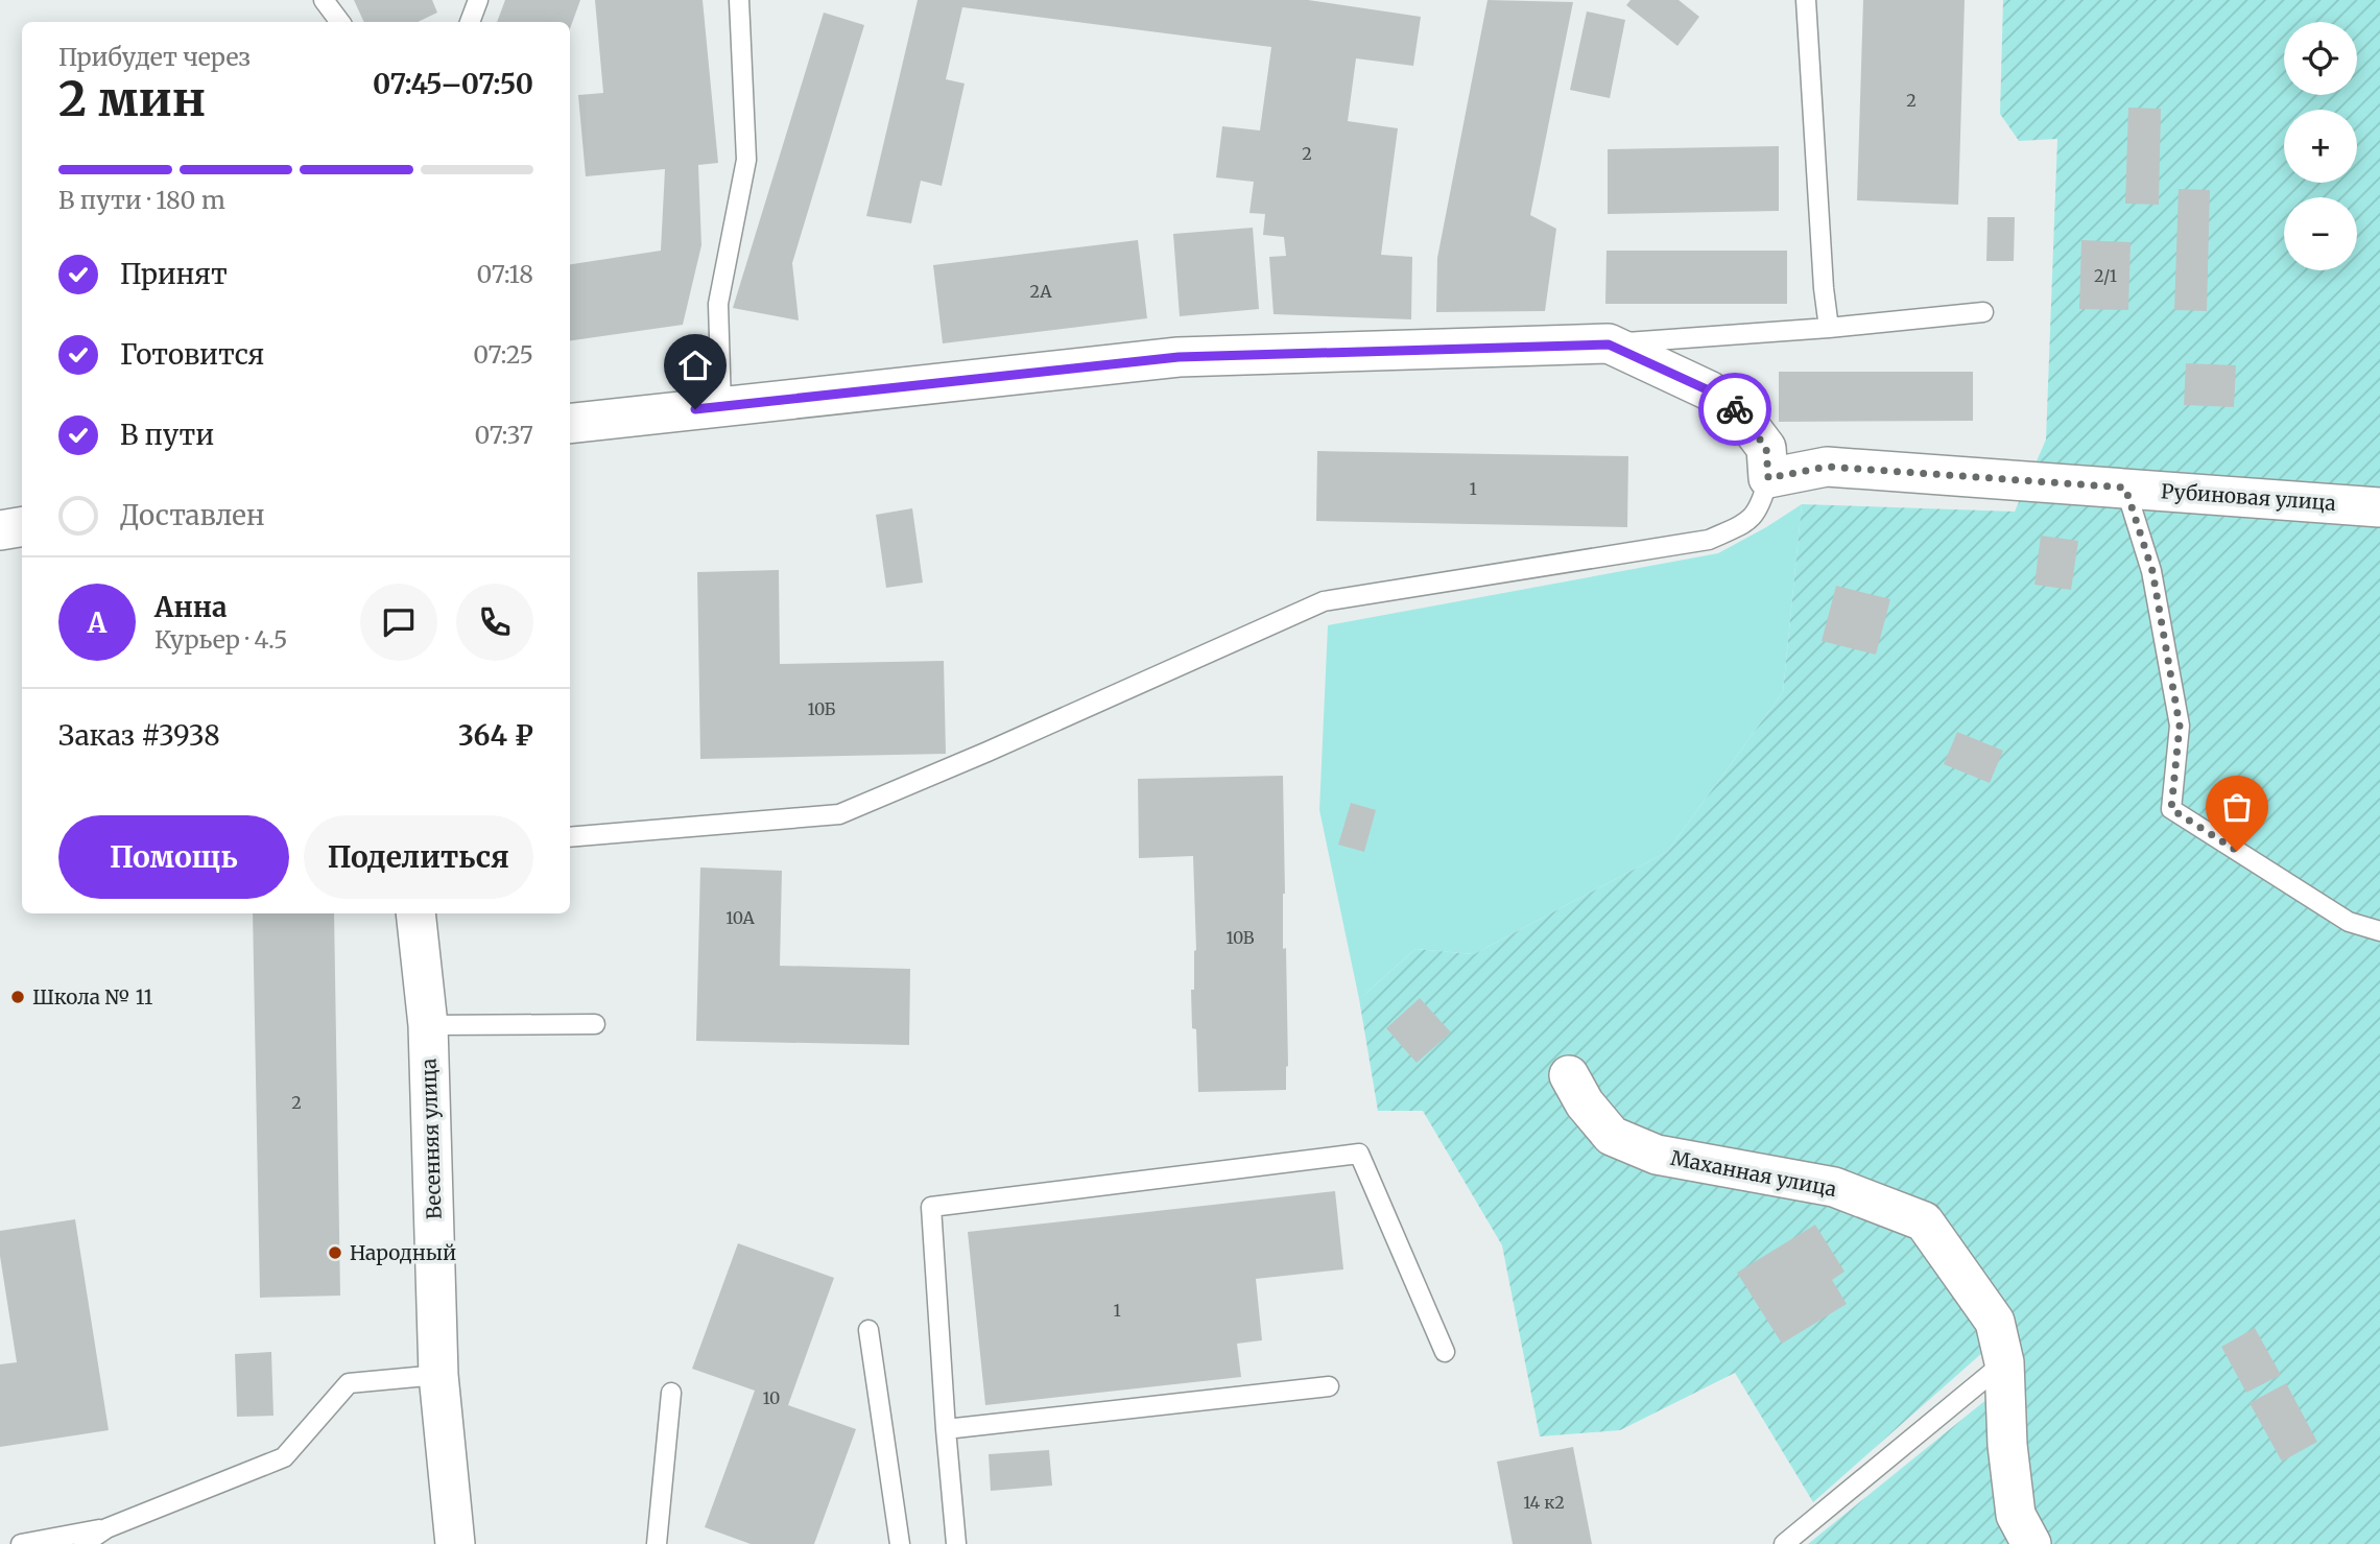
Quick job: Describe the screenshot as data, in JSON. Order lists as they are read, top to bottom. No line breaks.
{"streets":{"street":["Рубиновая улица","Весенняя улица","Маханная улица"]},"places":["Школа № 11","Народный"],"house_numbers":["2","2","2/1","2А","1","10Б","10А","10В","2","1","10","14 к2"],"page":{"map_buttons":["+","−"],"heading":["2 мин","Прибудет через","07:45–07:50"],"panel":["Анна","Курьер · 4.5","Заказ #3938","364 ₽"],"bar":"В пути · 180 m","list":[["Принят","07:18"],["Готовится","07:25"],["В пути","07:37"],"Доставлен"],"round":"А","buttons":["Помощь","Поделиться"]}}
